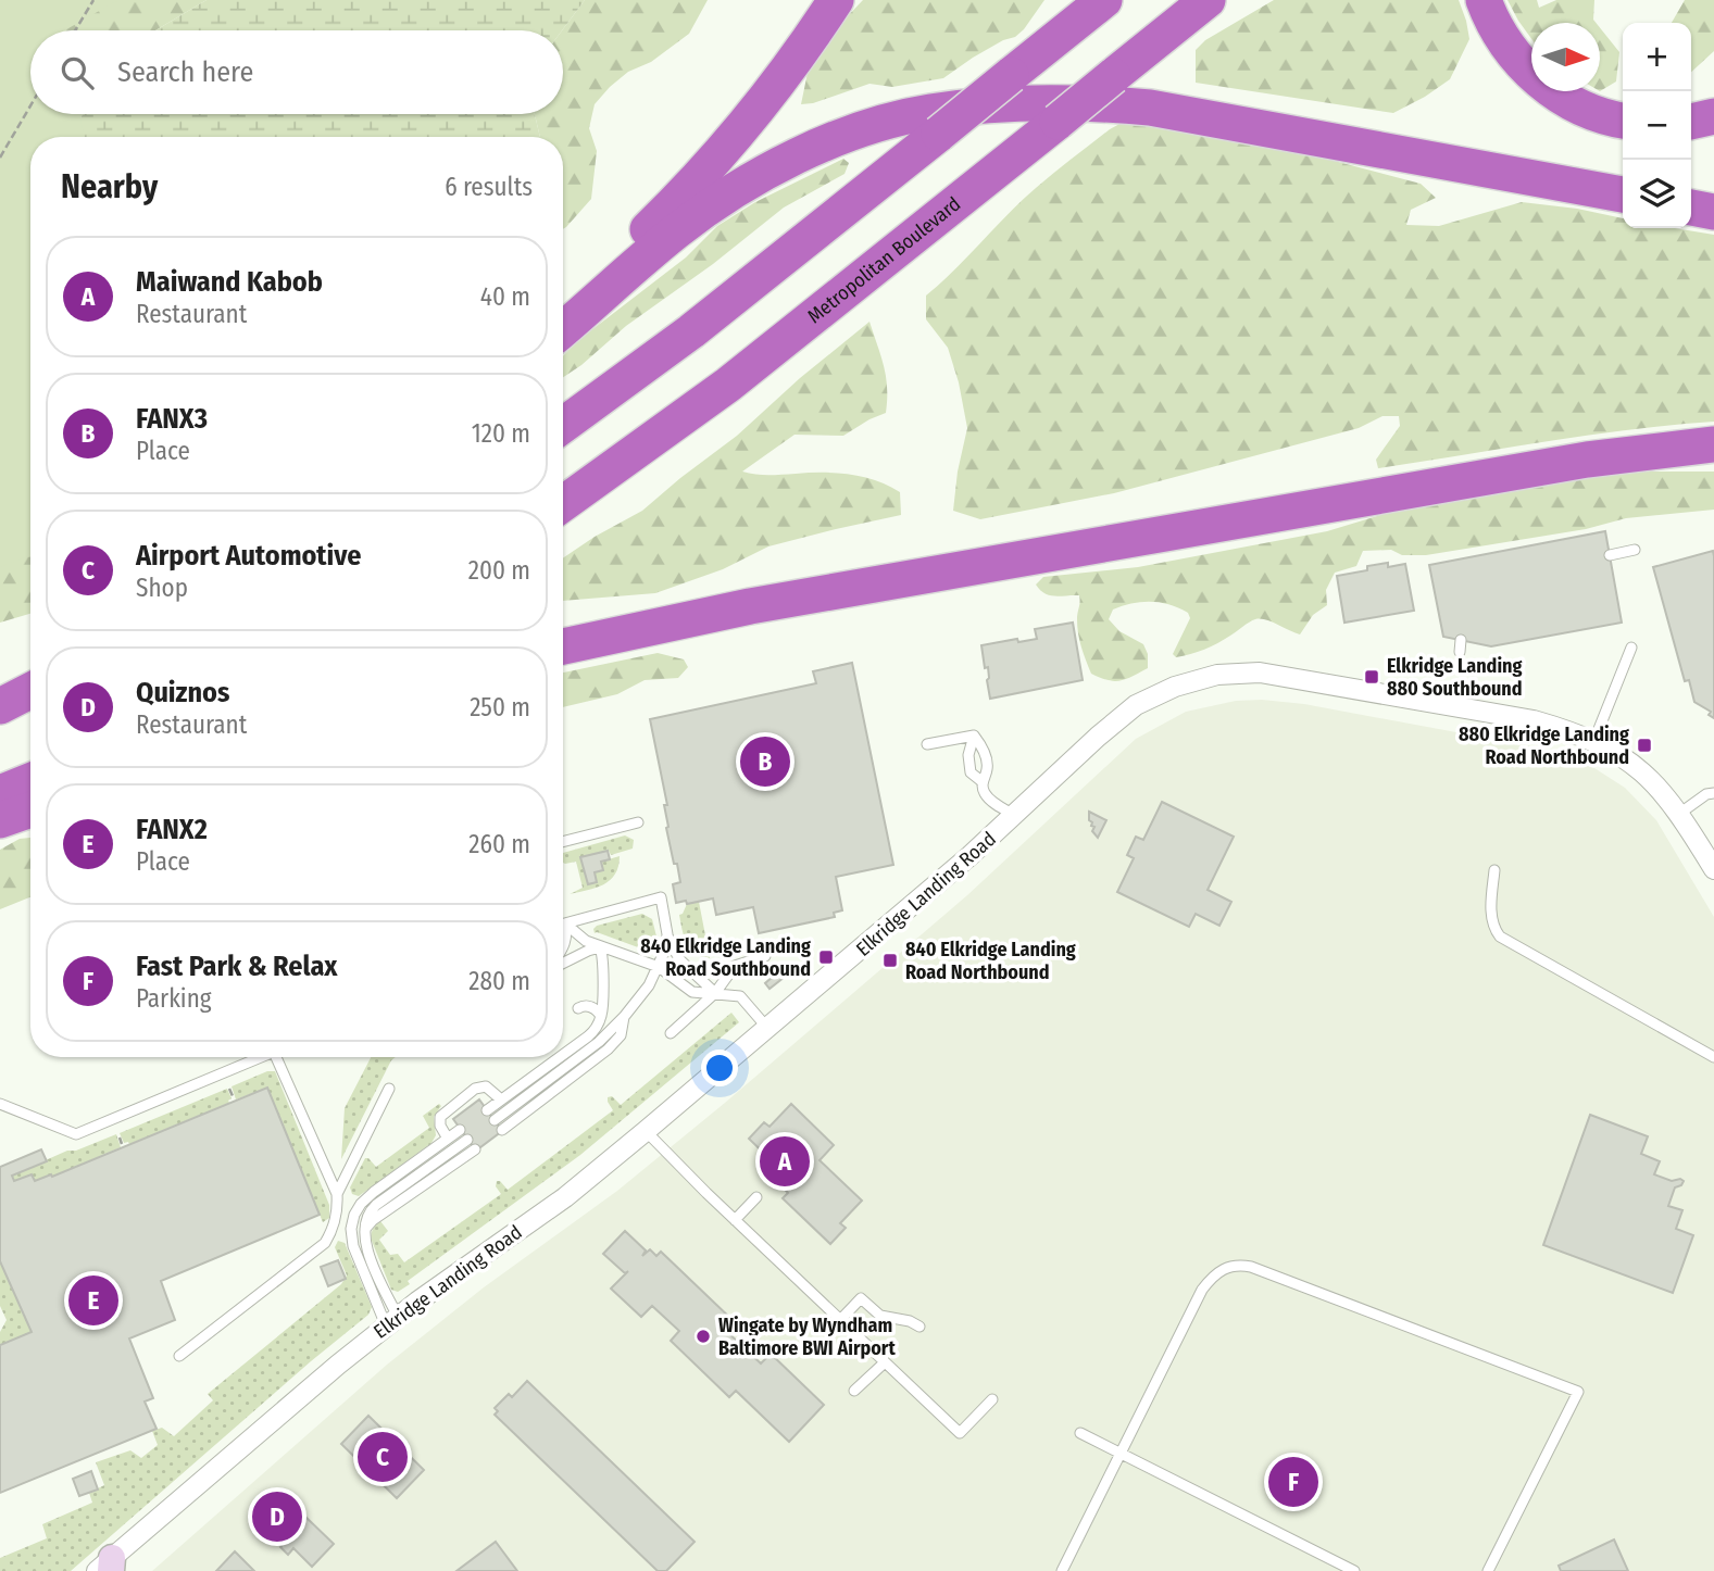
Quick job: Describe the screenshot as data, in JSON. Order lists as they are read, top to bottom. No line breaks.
{"streets":{"highway":["Metropolitan Boulevard"],"street":["Elkridge Landing Road"]},"places":{"transit":["Elkridge Landing 880 Southbound","880 Elkridge Landing Road Northbound","840 Elkridge Landing Road Southbound","840 Elkridge Landing Road Northbound"],"other":["Wingate by Wyndham Baltimore BWI Airport"]},"north":"right","page":{"map_buttons":["+","−"],"search":"Search here","heading":["Nearby","6 results"],"list":[{"mark":"A","name":"Maiwand Kabob","note":"Restaurant","value":"40 m"},{"mark":"B","name":"FANX3","note":"Place","value":"120 m"},{"mark":"C","name":"Airport Automotive","note":"Shop","value":"200 m"},{"mark":"D","name":"Quiznos","note":"Restaurant","value":"250 m"},{"mark":"E","name":"FANX2","note":"Place","value":"260 m"},{"mark":"F","name":"Fast Park & Relax","note":"Parking","value":"280 m"}],"pins":["B","A","E","C","F","D"]}}
